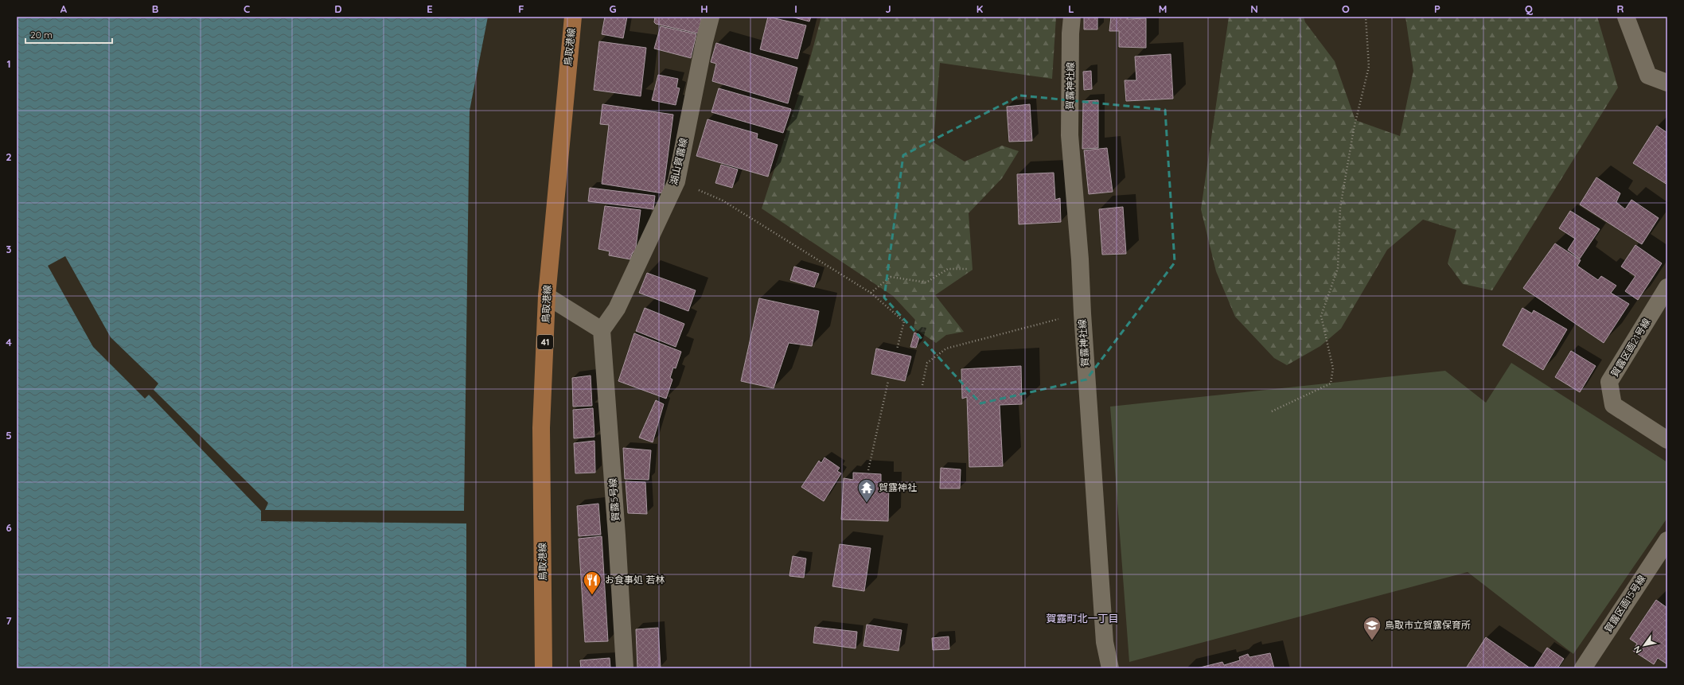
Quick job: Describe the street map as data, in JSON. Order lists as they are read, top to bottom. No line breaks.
{"streets":{"main road":["鳥取港線","41"],"street":["賀露神社線","湖山賀露線","賀露区画21号線","賀露5号線","賀露区画15号線"]},"crossings":[["湖山賀露線","賀露5号線"]],"districts":["賀露町北一丁目"],"places":{"temple":["賀露神社"],"restaurant":["お食事処 若林"],"school or university":["鳥取市立賀露保育所"]},"scale_bar":"20 m","north":"bottom left","grid":{"columns":["A","B","C","D","E","F","G","H","I","J","K","L","M","N","O","P","Q","R"],"rows":["1","2","3","4","5","6","7"]}}
